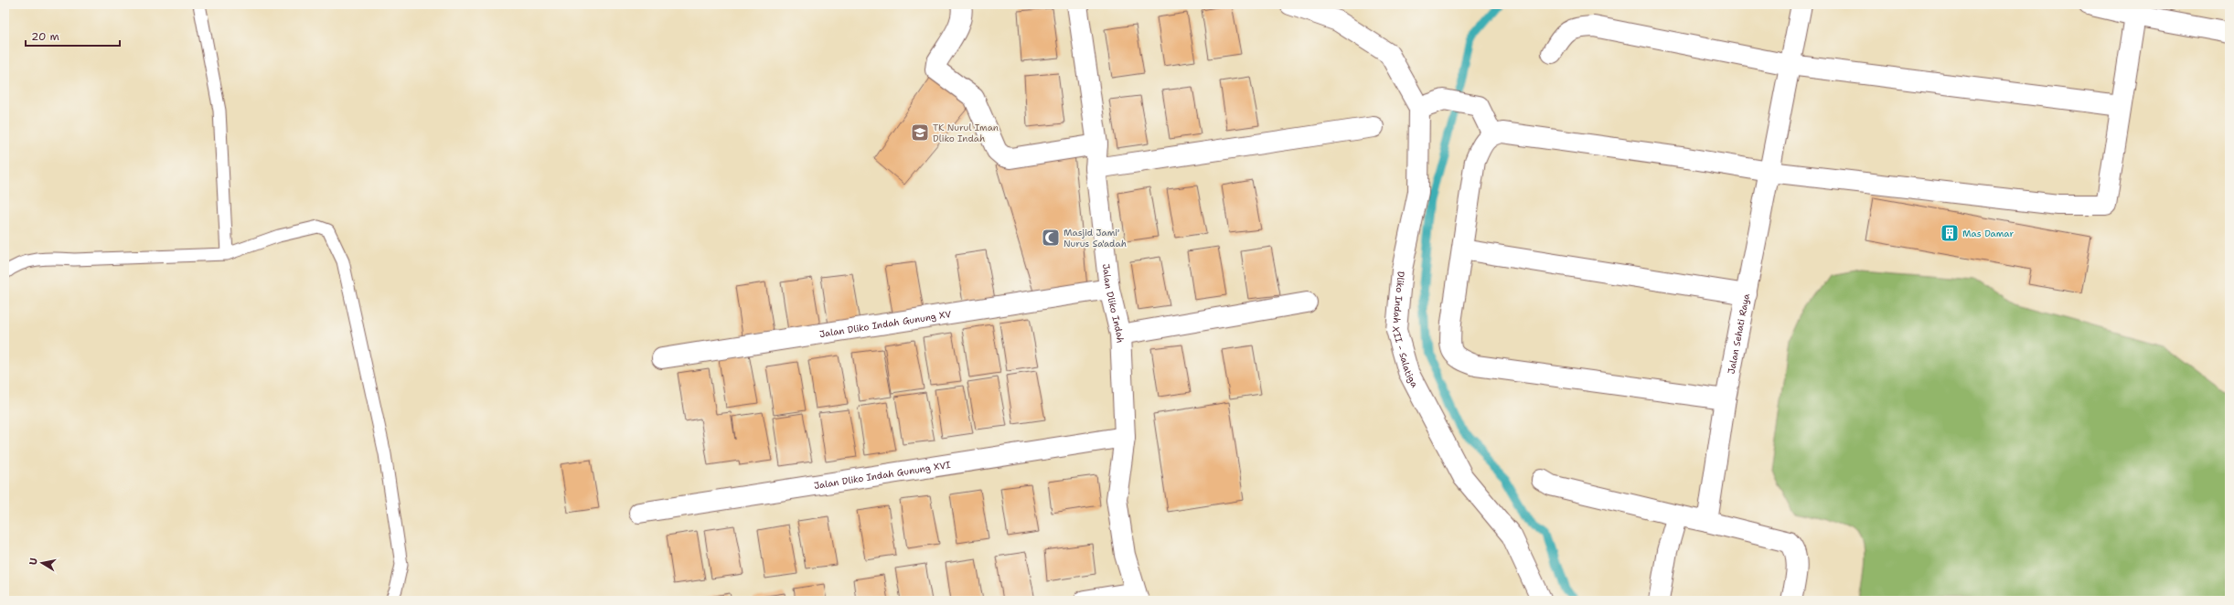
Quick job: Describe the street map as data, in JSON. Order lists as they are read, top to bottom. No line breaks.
{"streets":{"street":["Jalan Dliko Indah","Jalan Dliko Indah Gunung XV","Dliko Indah XII - Salatiga","Jalan Sehati Raya","Jalan Dliko Indah Gunung XVI"]},"crossings":[["Jalan Dliko Indah","Jalan Dliko Indah Gunung XV"],["Jalan Dliko Indah","Jalan Dliko Indah Gunung XVI"]],"places":{"school or university":["TK Nurul Iman Dliko Indah"],"building":["Mas Damar"],"mosque":["Masjid Jami' Nurus Sa'adah"]},"scale_bar":"20 m","north":"left"}
